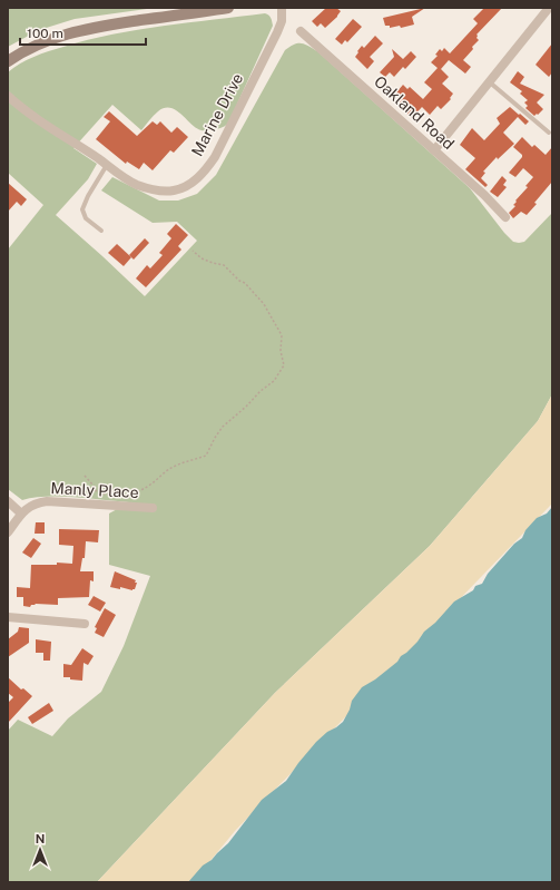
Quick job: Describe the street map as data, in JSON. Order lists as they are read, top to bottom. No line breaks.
{"streets":{"street":["Oakland Road","Marine Drive","Manly Place"]},"scale_bar":"100 m","north":"top"}
